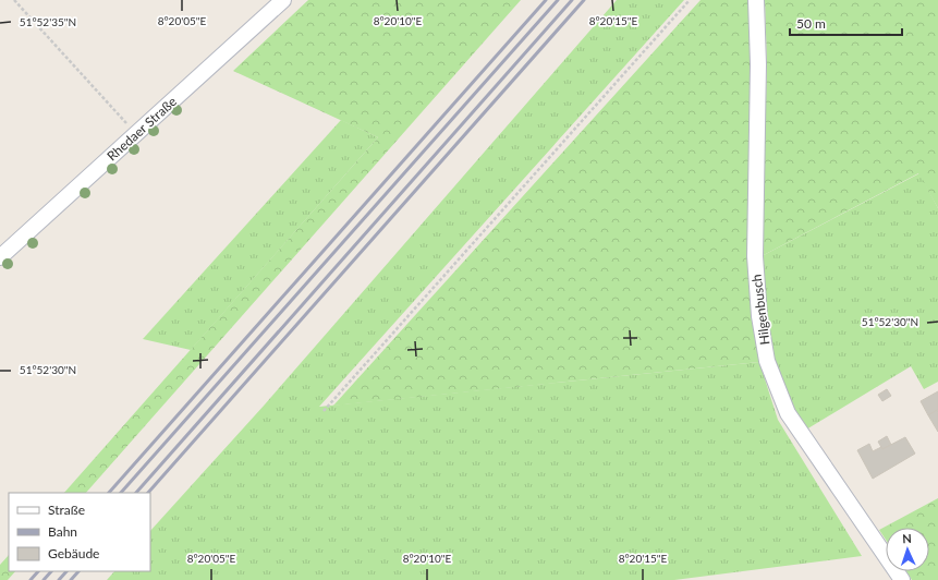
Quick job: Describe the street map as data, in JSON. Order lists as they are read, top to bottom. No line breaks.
{"streets":{"street":["Rhedaer Straße","Hilgenbusch"]},"legend":["Straße","Bahn","Gebäude"],"scale_bar":"50 m","north":"top","coordinates":["8°20'05\"E","8°20'10\"E","8°20'15\"E","51°52'35\"N","51°52'30\"N"]}
